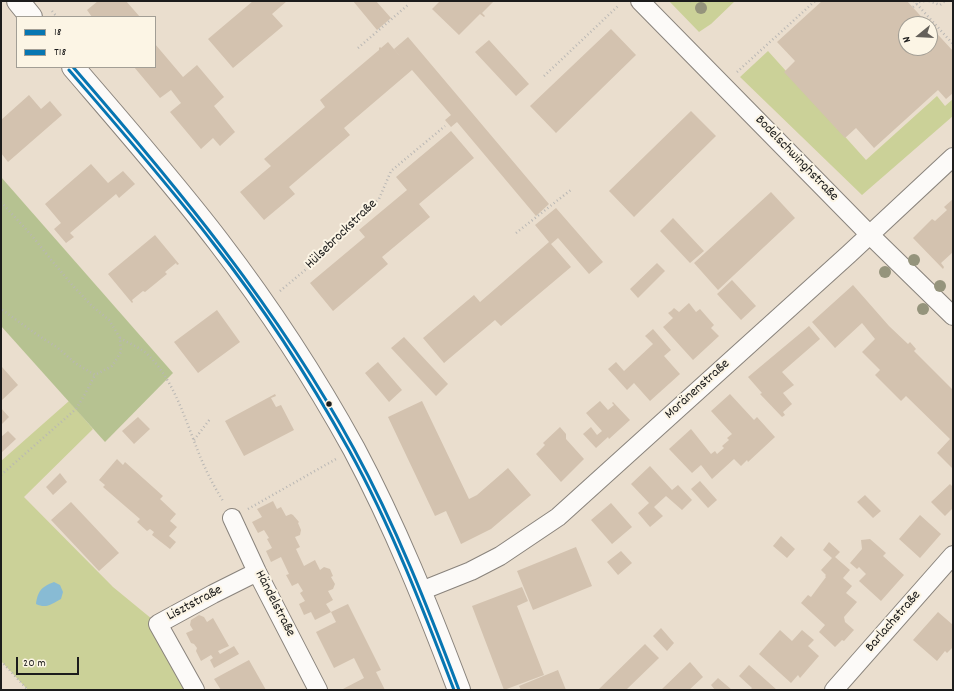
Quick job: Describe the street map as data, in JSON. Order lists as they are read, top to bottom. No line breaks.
{"streets":{"street":["Bodelschwinghstraße","Moränenstraße","Lisztstraße","Händelstraße","Barlachstraße"],"path":["Hülsebrockstraße"]},"crossings":[["Bodelschwinghstraße","Moränenstraße"],["Lisztstraße","Händelstraße"]],"lines":["transit line 18","transit line T18"],"legend":["18","T18"],"scale_bar":"20 m","north":"left"}
